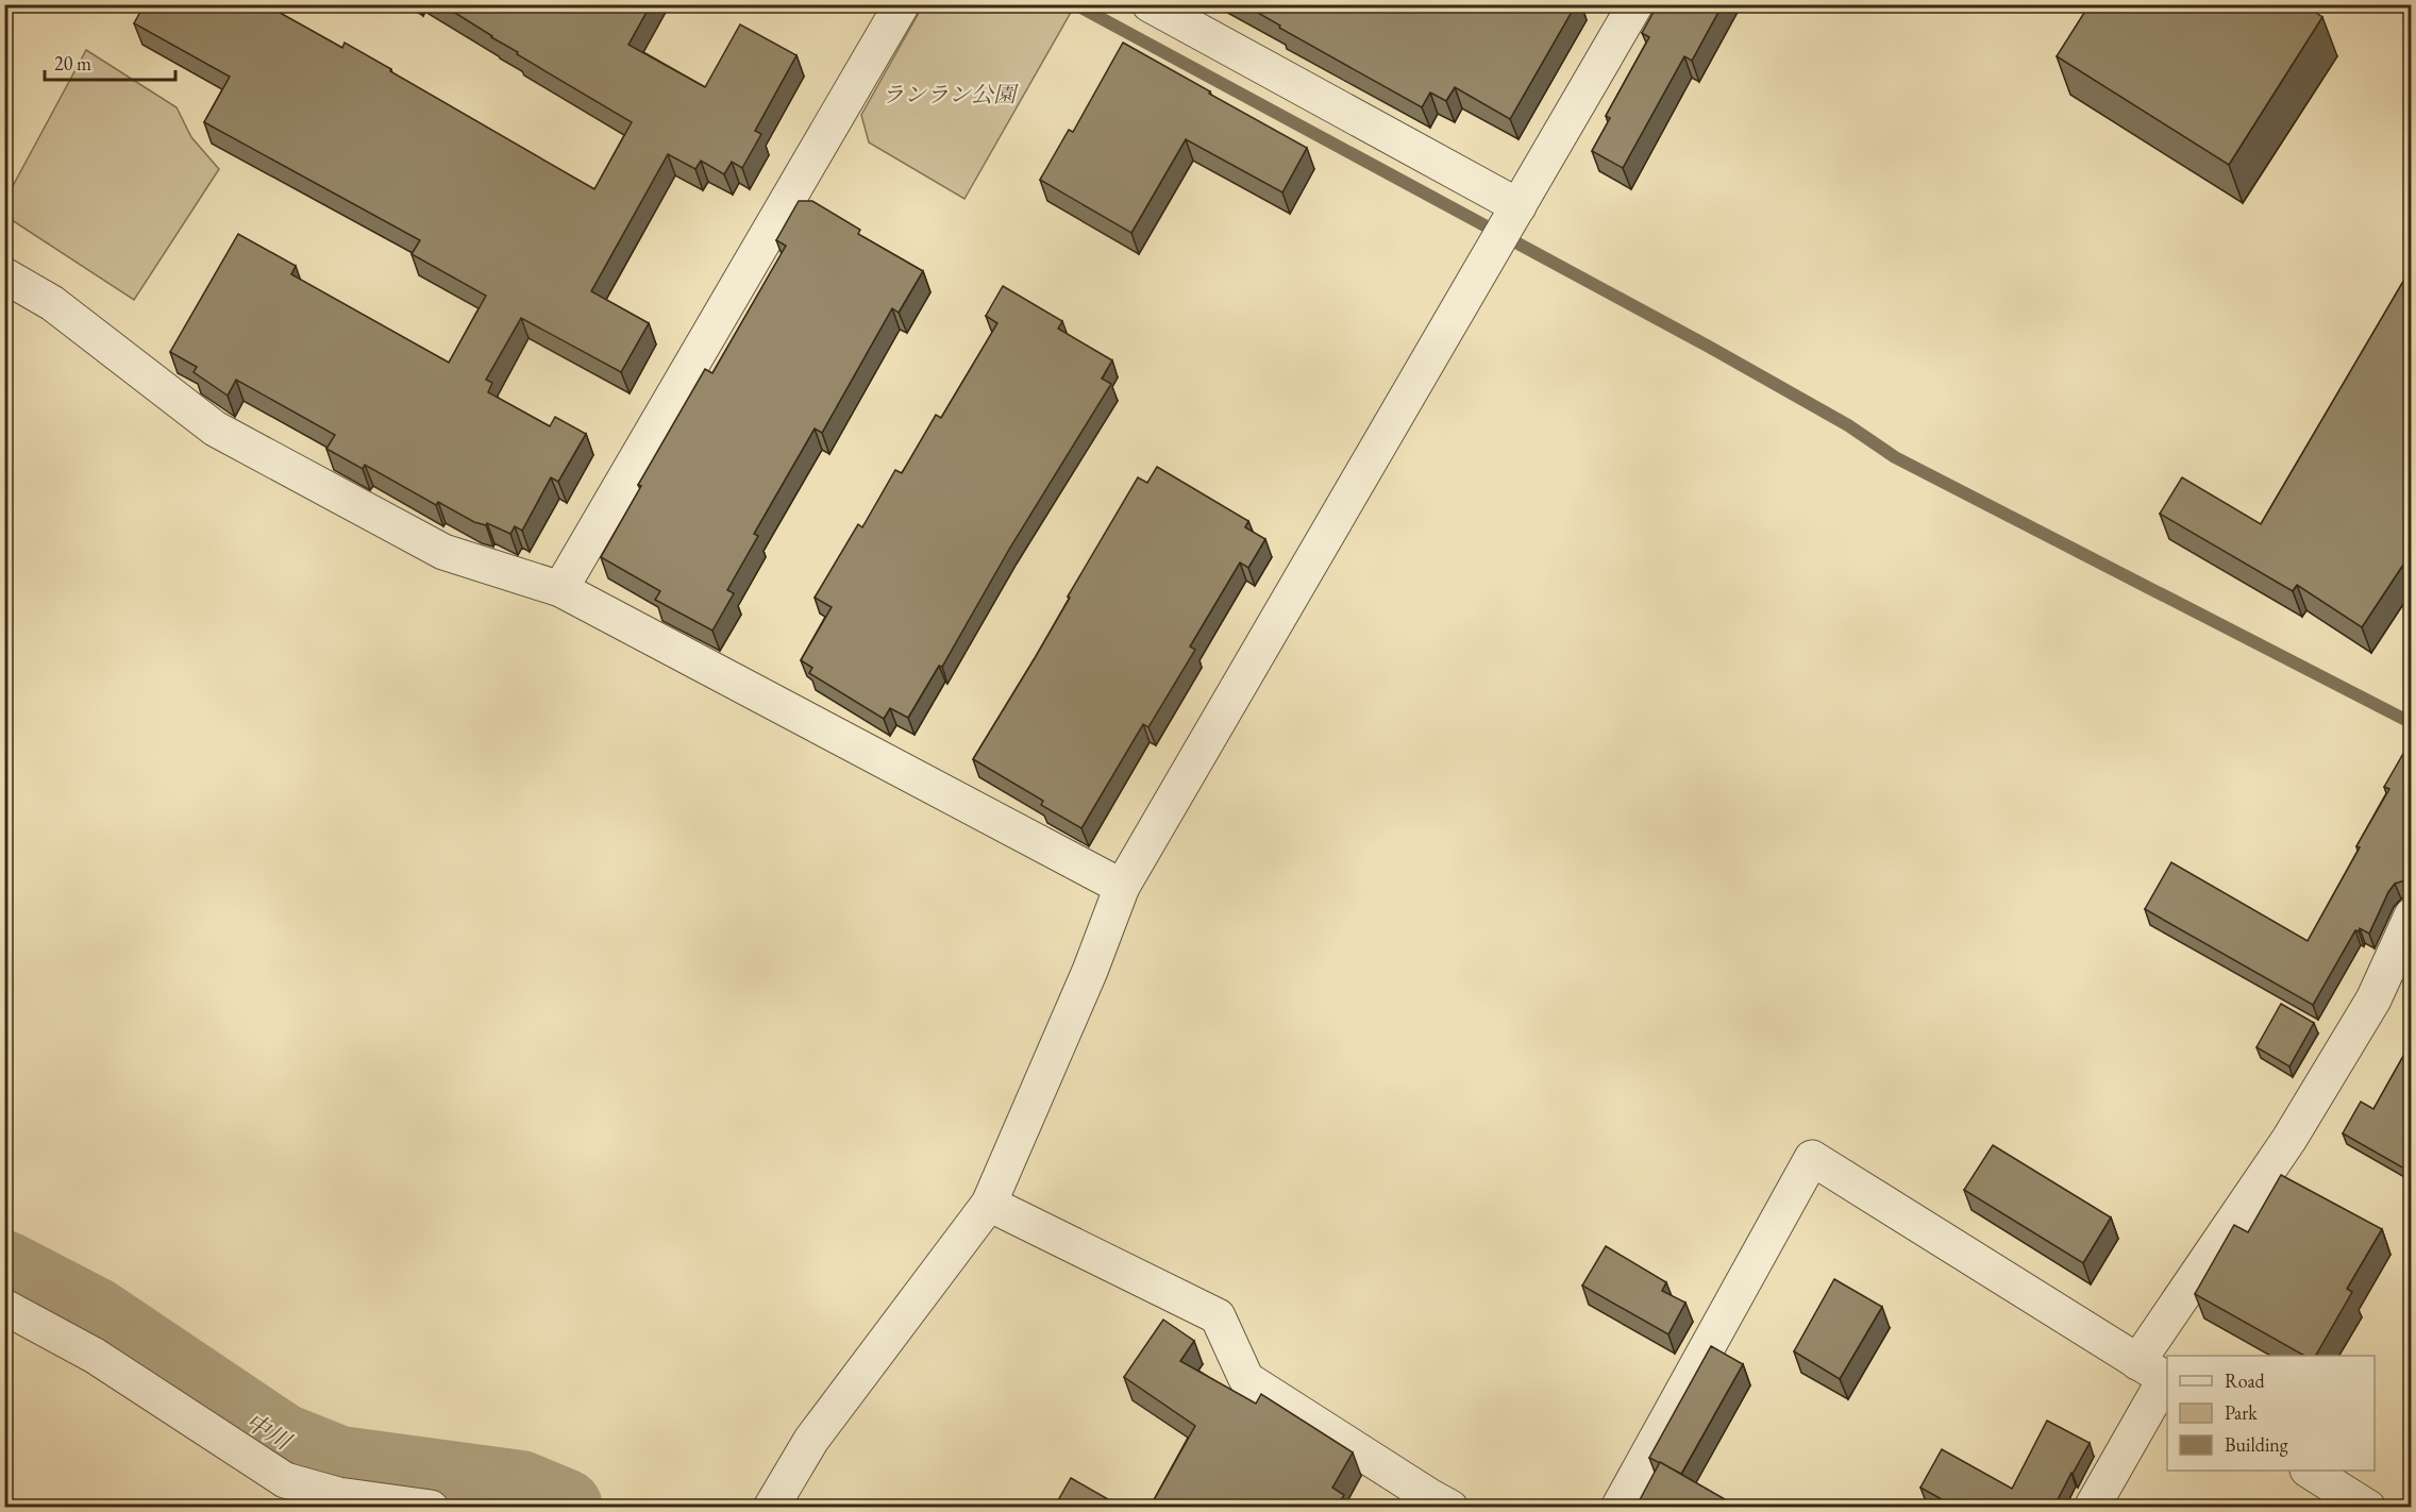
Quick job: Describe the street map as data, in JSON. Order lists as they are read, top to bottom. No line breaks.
{"water":["中川"],"parks":["ランラン公園"],"legend":["Road","Park","Building"],"scale_bar":"20 m"}
